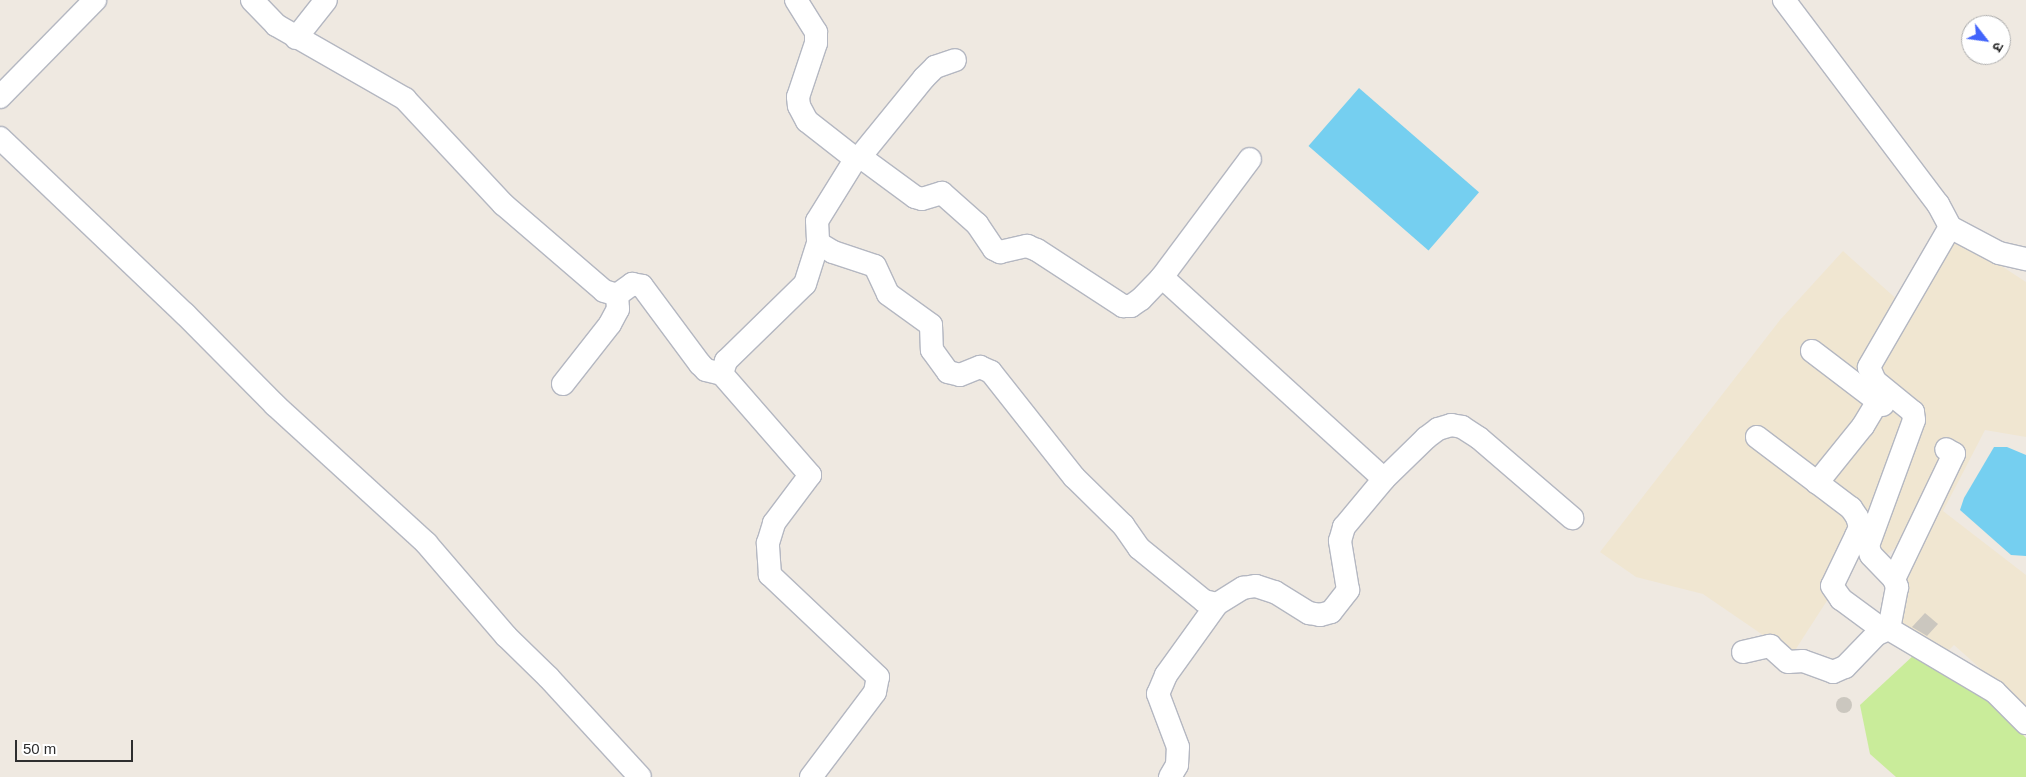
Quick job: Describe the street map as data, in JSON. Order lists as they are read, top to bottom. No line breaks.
{"scale_bar":"50 m","north":"bottom right"}
